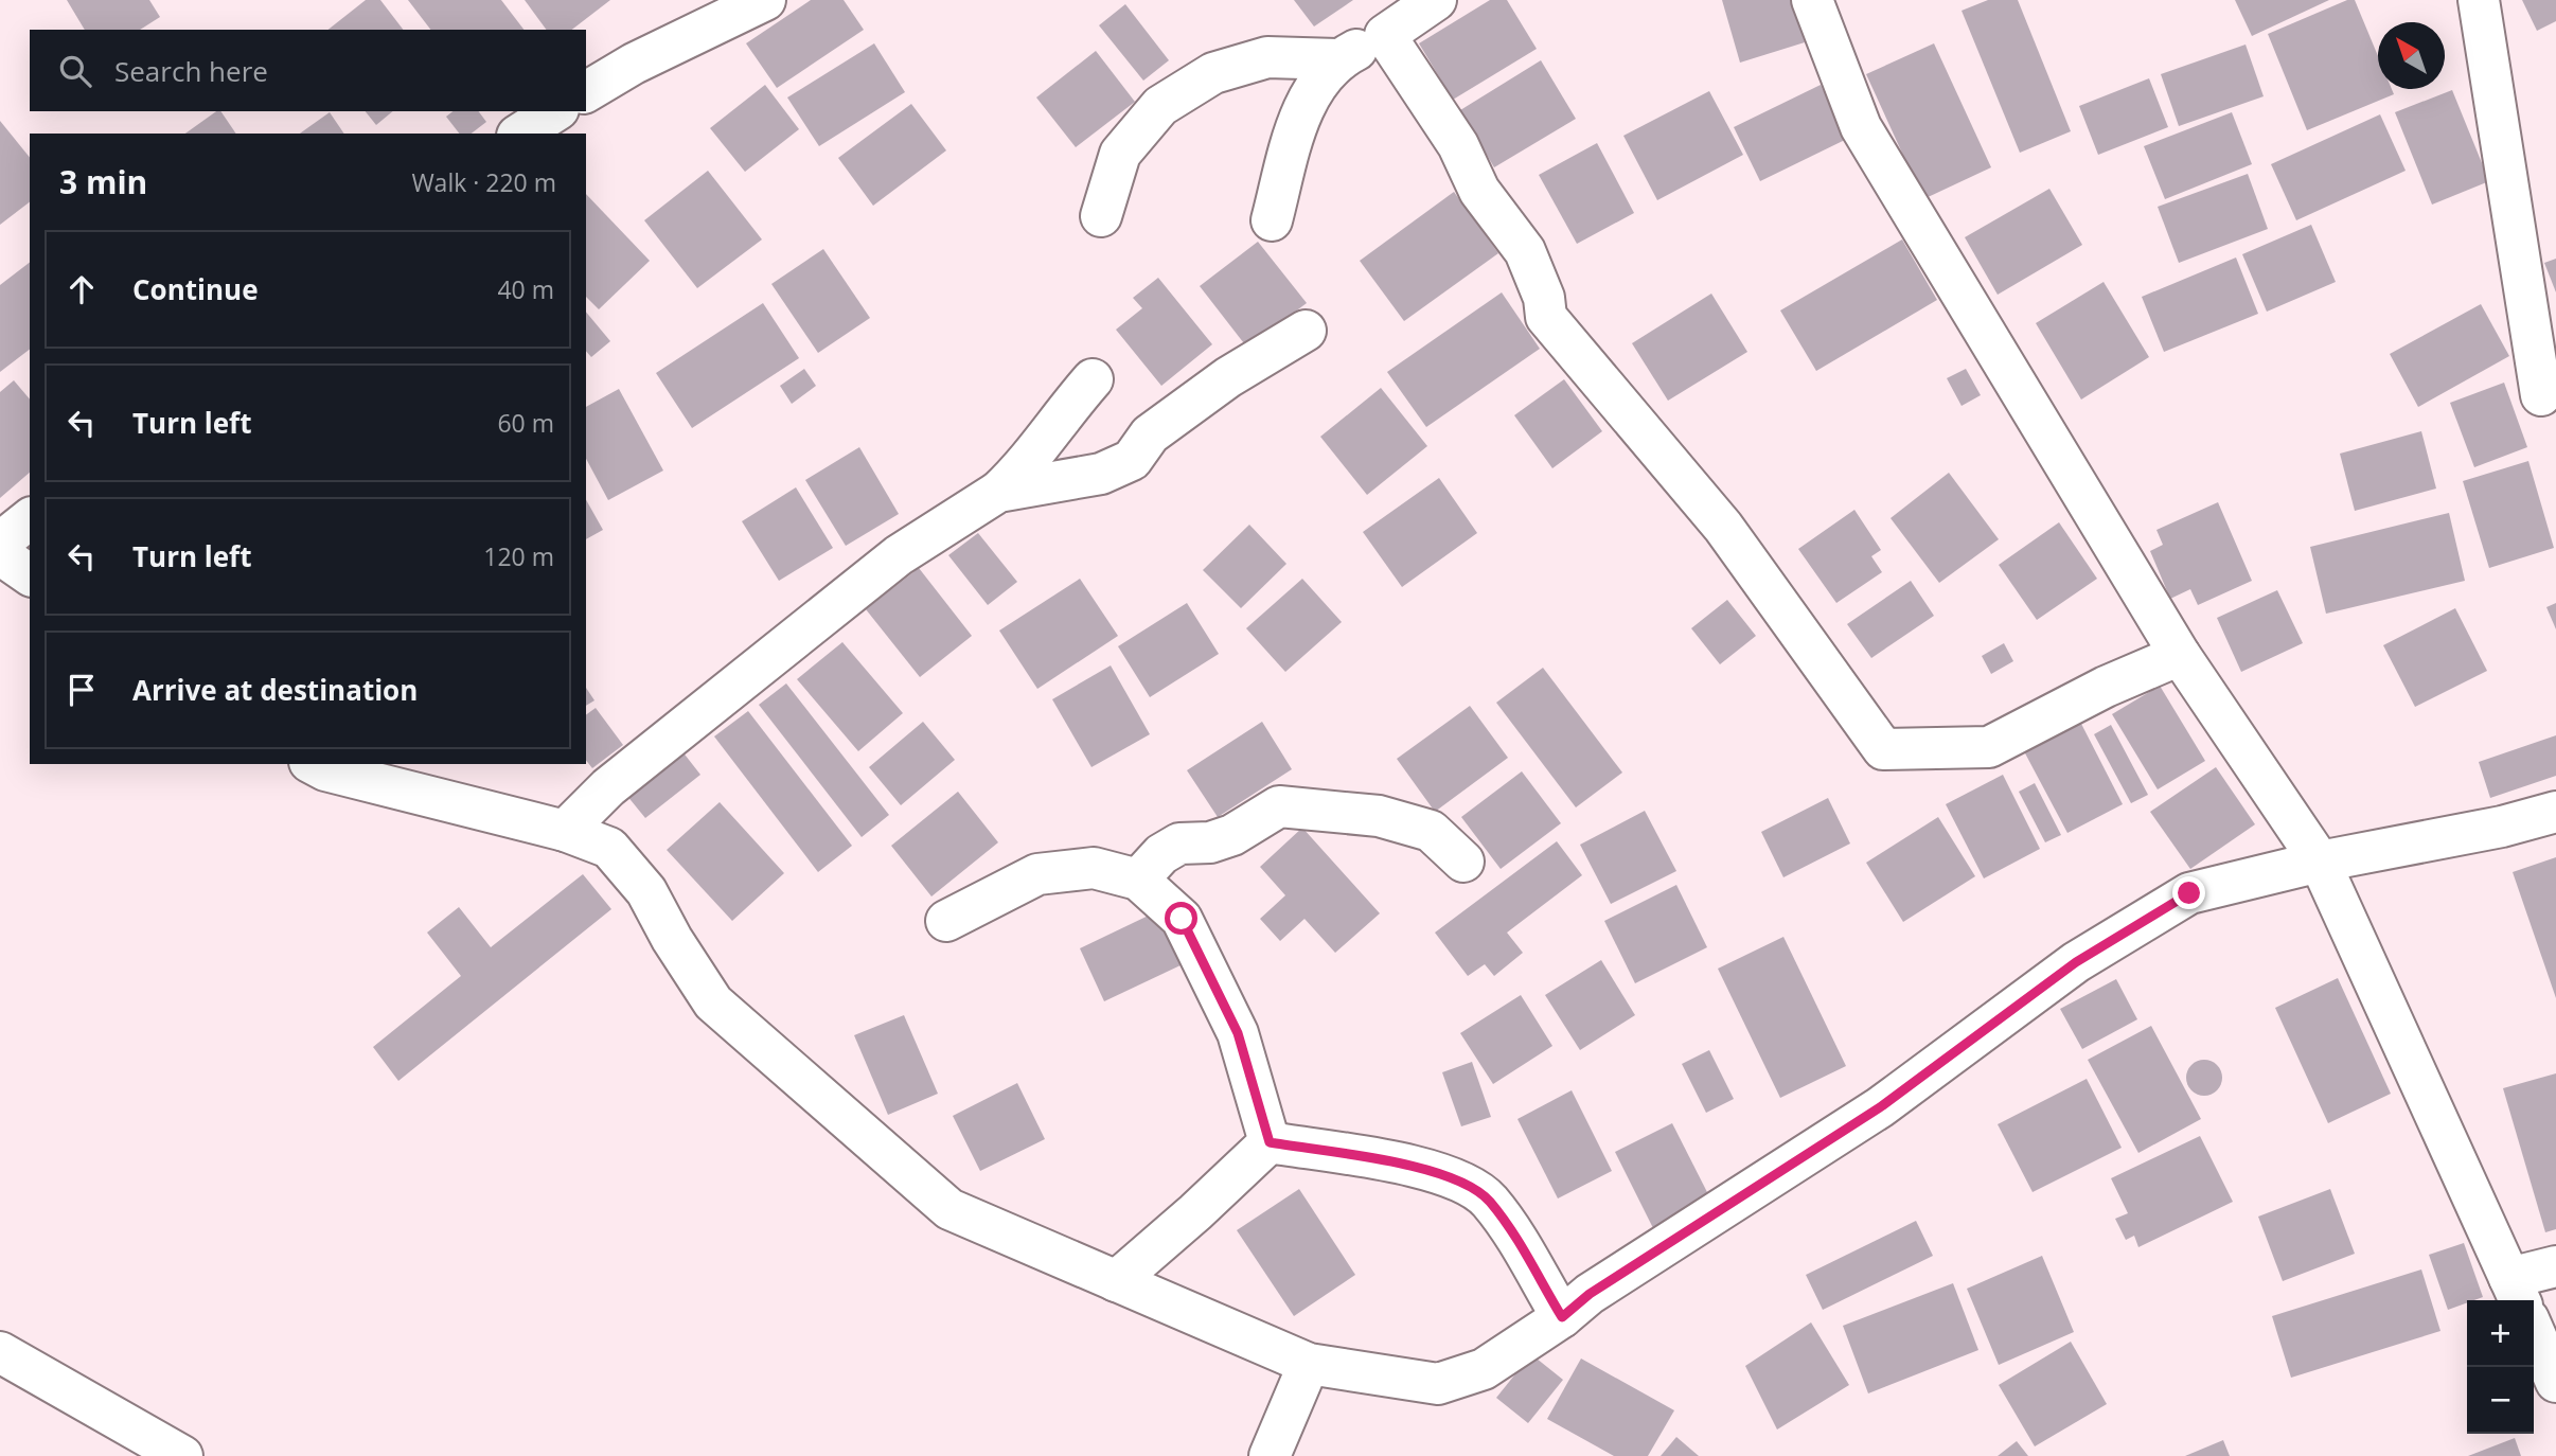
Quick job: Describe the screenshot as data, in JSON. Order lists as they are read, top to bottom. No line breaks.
{"north":"top left","page":{"search":"Search here","heading":["3 min","Walk · 220 m"],"list":[["Continue","40 m"],["Turn left","60 m"],["Turn left","120 m"],"Arrive at destination"],"map_buttons":["+","−"]}}
